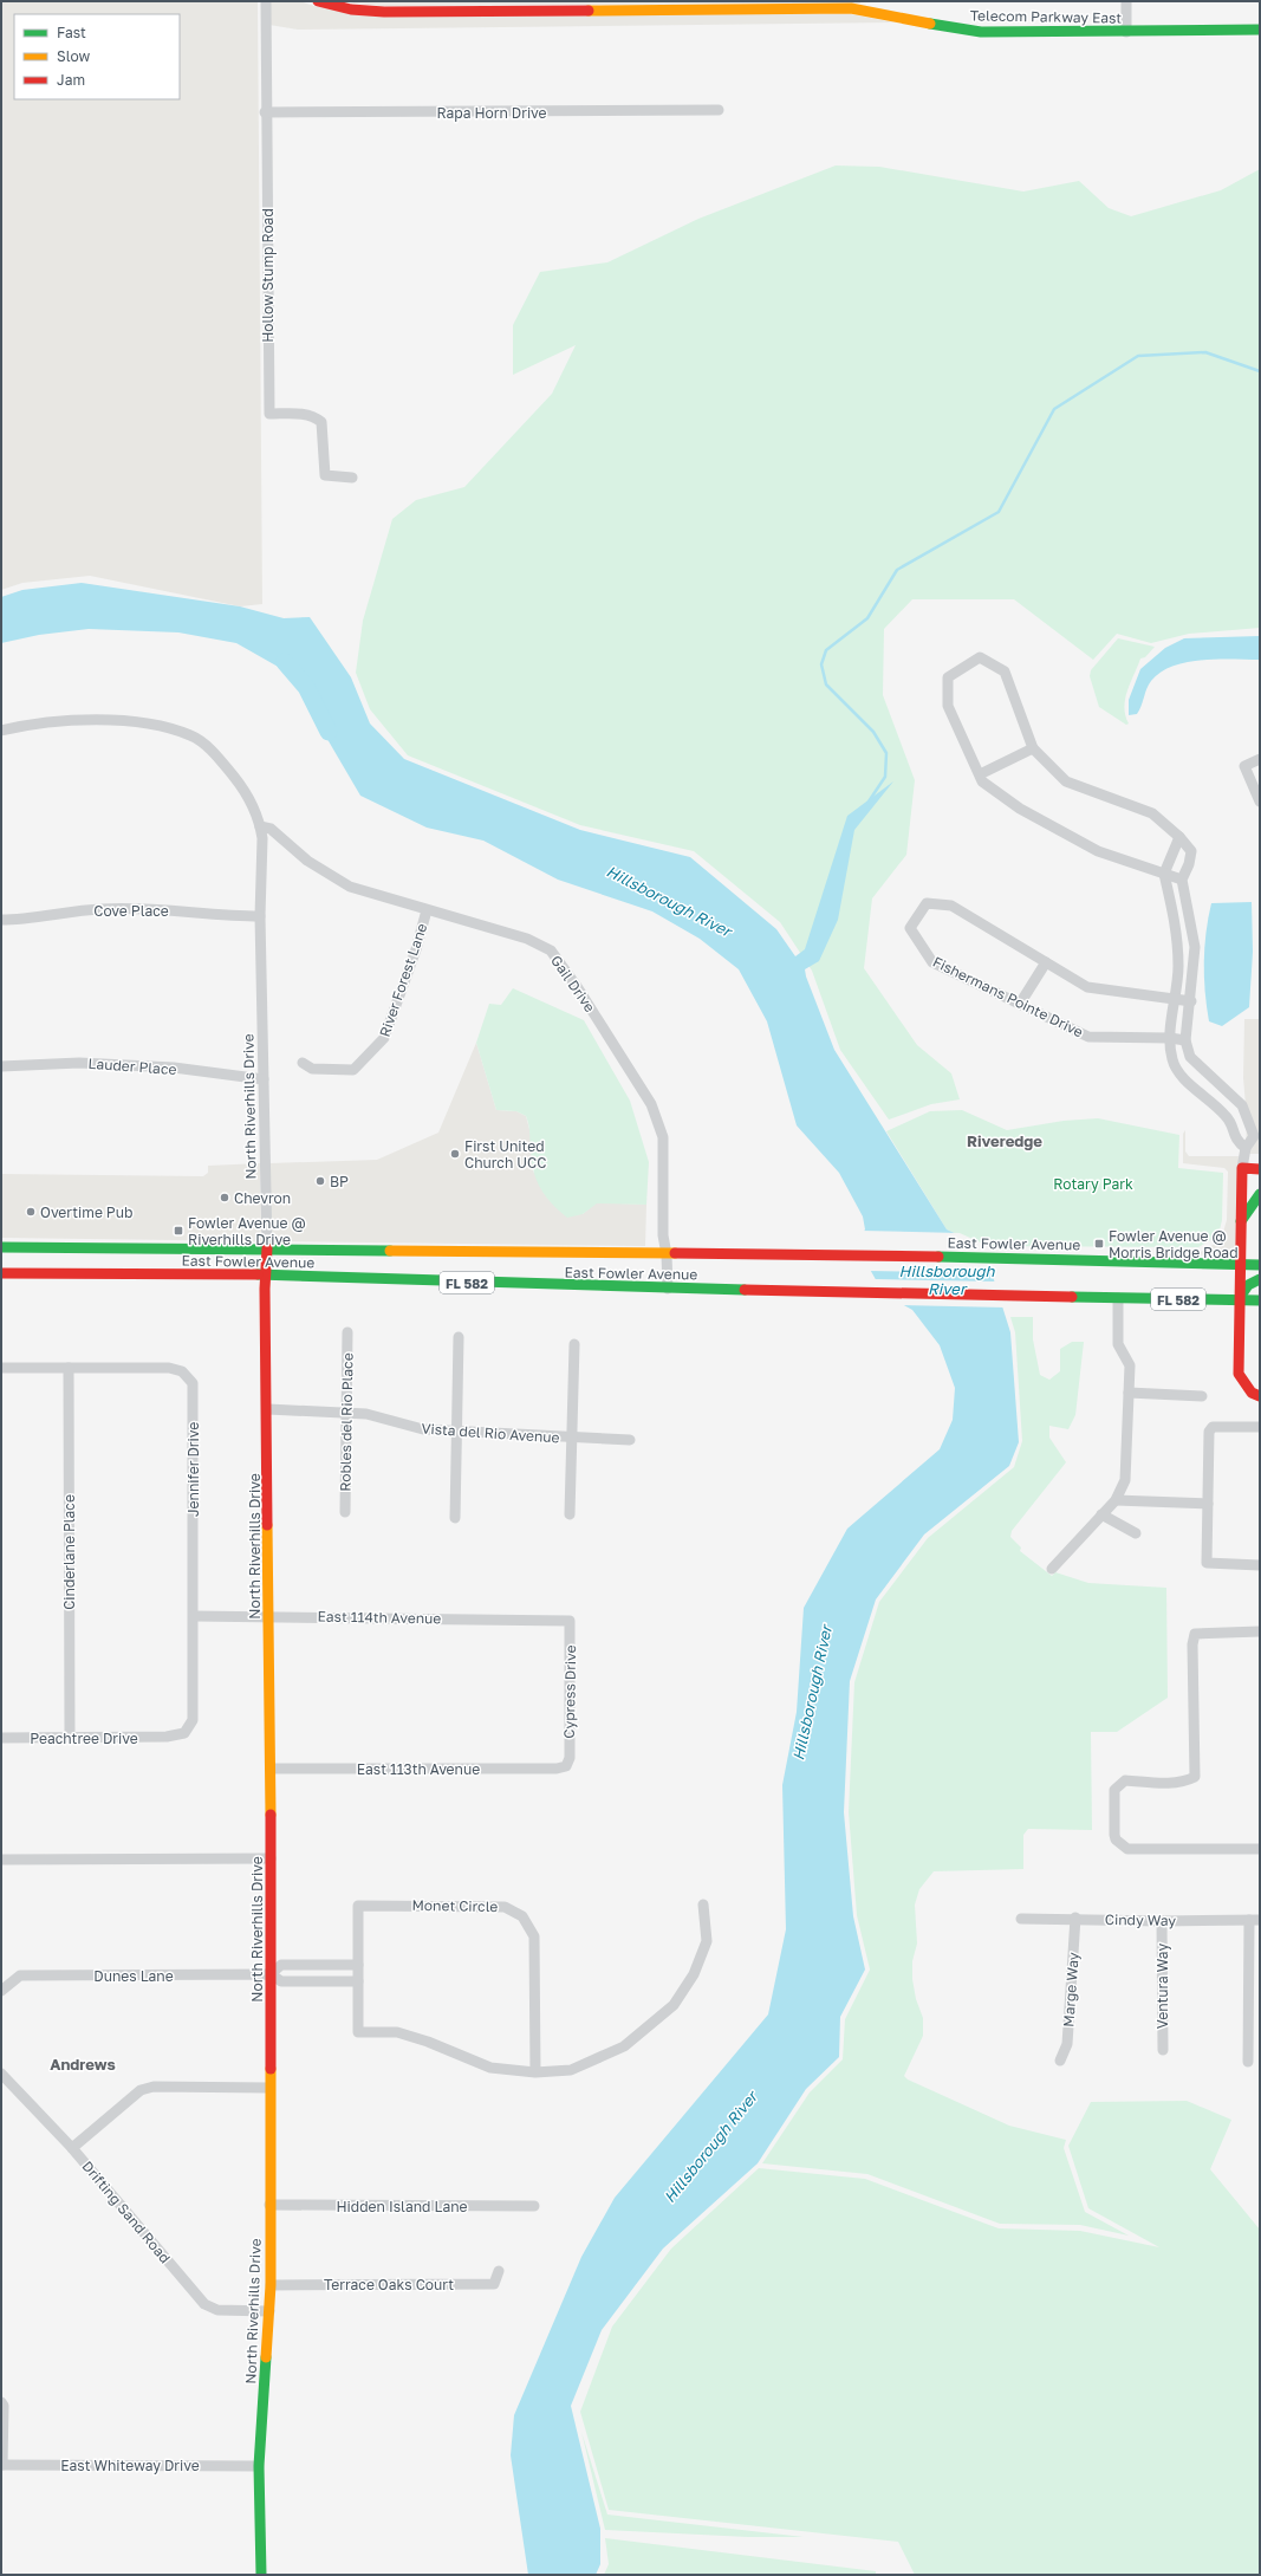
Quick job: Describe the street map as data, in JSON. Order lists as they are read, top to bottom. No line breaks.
{"streets":{"street":["Telecom Parkway East","Rapa Horn Drive","Hollow Stump Road","Cove Place","River Forest Lane","Gail Drive","Fishermans Pointe Drive","Lauder Place","North Riverhills Drive","East Fowler Avenue","FL 582","Robles del Rio Place","Vista del Rio Avenue","Jennifer Drive","Cinderlane Place","East 114th Avenue","Cypress Drive","Peachtree Drive","East 113th Avenue","Monet Circle","Cindy Way","Dunes Lane","Ventura Way","Marge Way","Hidden Island Lane","Drifting Sand Road","Terrace Oaks Court","East Whiteway Drive"]},"crossings":[["Rapa Horn Drive","Hollow Stump Road"],["Cove Place","North Riverhills Drive"],["River Forest Lane","Gail Drive"],["Gail Drive","North Riverhills Drive"],["Gail Drive","East Fowler Avenue"],["Lauder Place","North Riverhills Drive"],["North Riverhills Drive","East Fowler Avenue"],["North Riverhills Drive","Vista del Rio Avenue"],["North Riverhills Drive","East 114th Avenue"],["North Riverhills Drive","East 113th Avenue"],["North Riverhills Drive","Dunes Lane"],["North Riverhills Drive","Hidden Island Lane"],["North Riverhills Drive","Drifting Sand Road"],["North Riverhills Drive","Terrace Oaks Court"],["North Riverhills Drive","East Whiteway Drive"],["Robles del Rio Place","Vista del Rio Avenue"],["Jennifer Drive","Cinderlane Place"],["Jennifer Drive","East 114th Avenue"],["Jennifer Drive","Peachtree Drive"],["Cinderlane Place","Peachtree Drive"],["East 114th Avenue","Cypress Drive"],["Cypress Drive","East 113th Avenue"],["Monet Circle","Dunes Lane"],["Cindy Way","Ventura Way"],["Cindy Way","Marge Way"]],"districts":["Riveredge","Andrews"],"water":["Hillsborough River"],"parks":["Rotary Park"],"places":{"other":["First United Church UCC","BP","Chevron","Overtime Pub"],"transit":["Fowler Avenue @ Riverhills Drive","Fowler Avenue @ Morris Bridge Road"]},"legend":["Fast","Slow","Jam"]}
